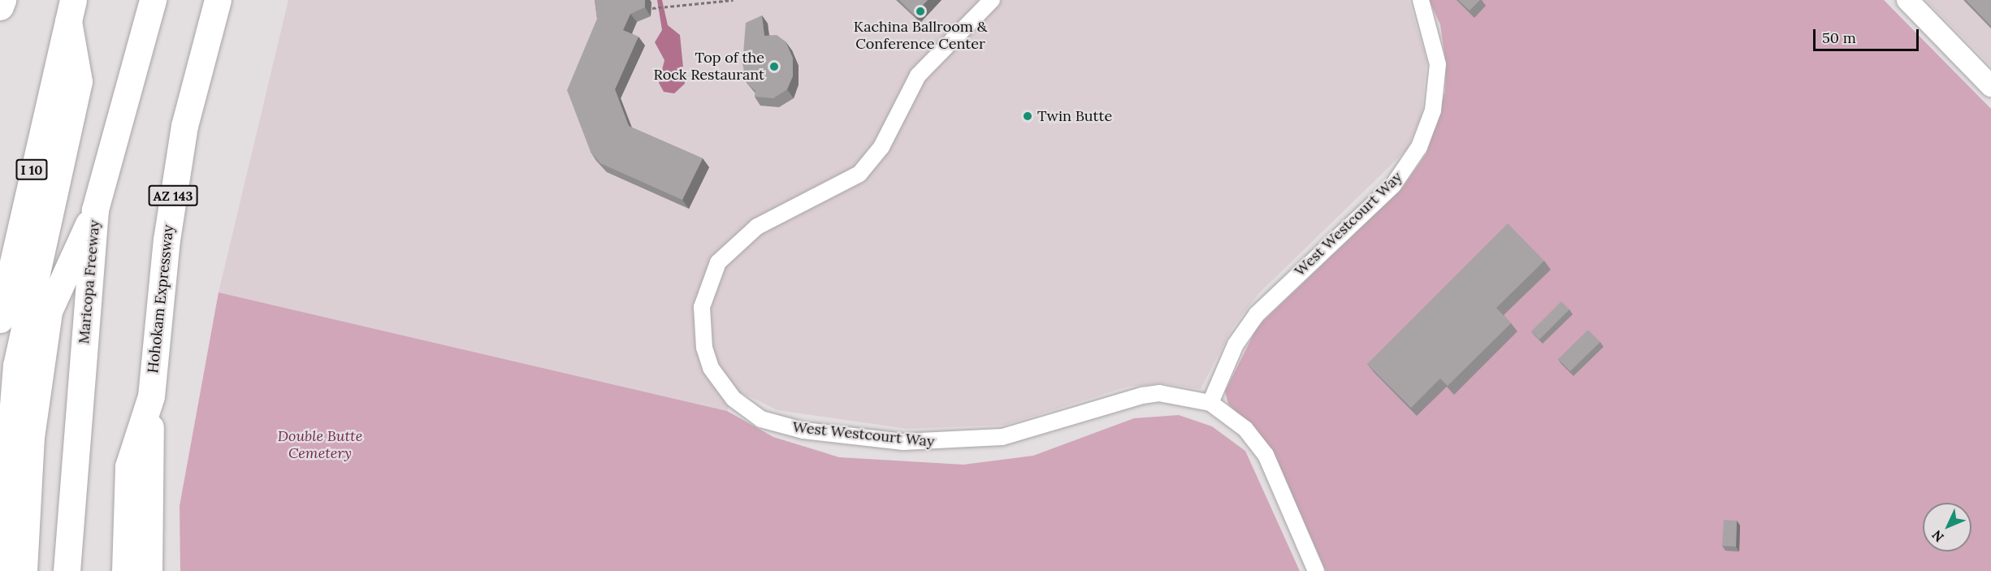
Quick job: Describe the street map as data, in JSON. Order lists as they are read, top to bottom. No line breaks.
{"streets":{"highway":["I 10","AZ 143","Maricopa Freeway","Hohokam Expressway"],"street":["West Westcourt Way"]},"parks":["Double Butte Cemetery"],"places":["Kachina Ballroom & Conference Center","Top of the Rock Restaurant","Twin Butte"],"scale_bar":"50 m","north":"bottom left"}
